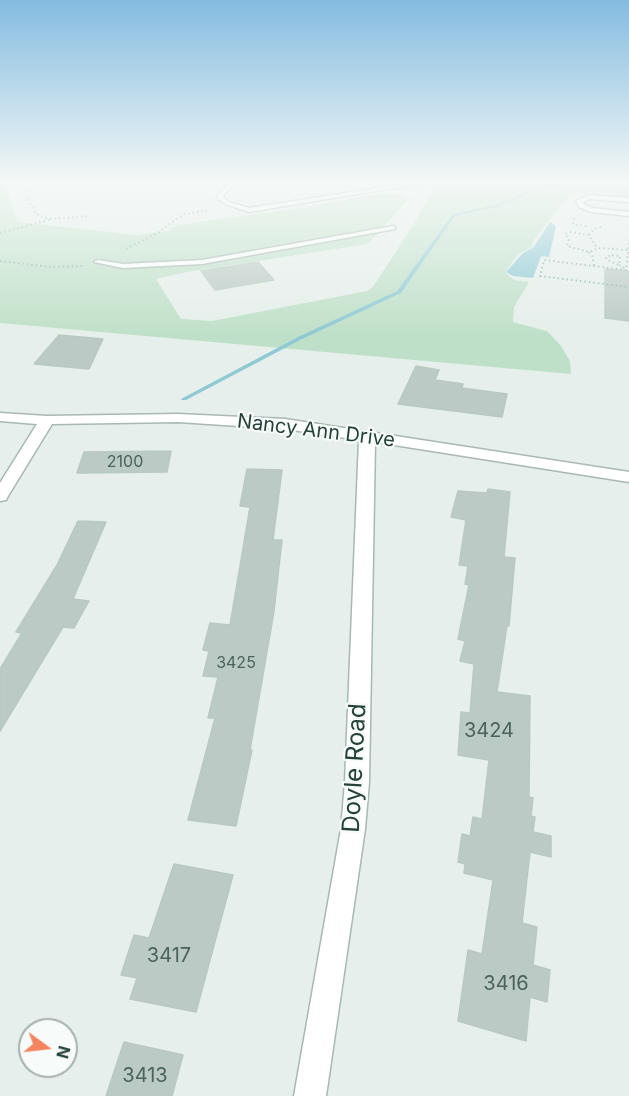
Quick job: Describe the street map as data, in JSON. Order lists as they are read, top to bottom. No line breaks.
{"streets":{"street":["Nancy Ann Drive","Doyle Road"]},"crossings":[["Nancy Ann Drive","Doyle Road"]],"house_numbers":["2100","3425","3424","3417","3416","3413"],"north":"right"}
